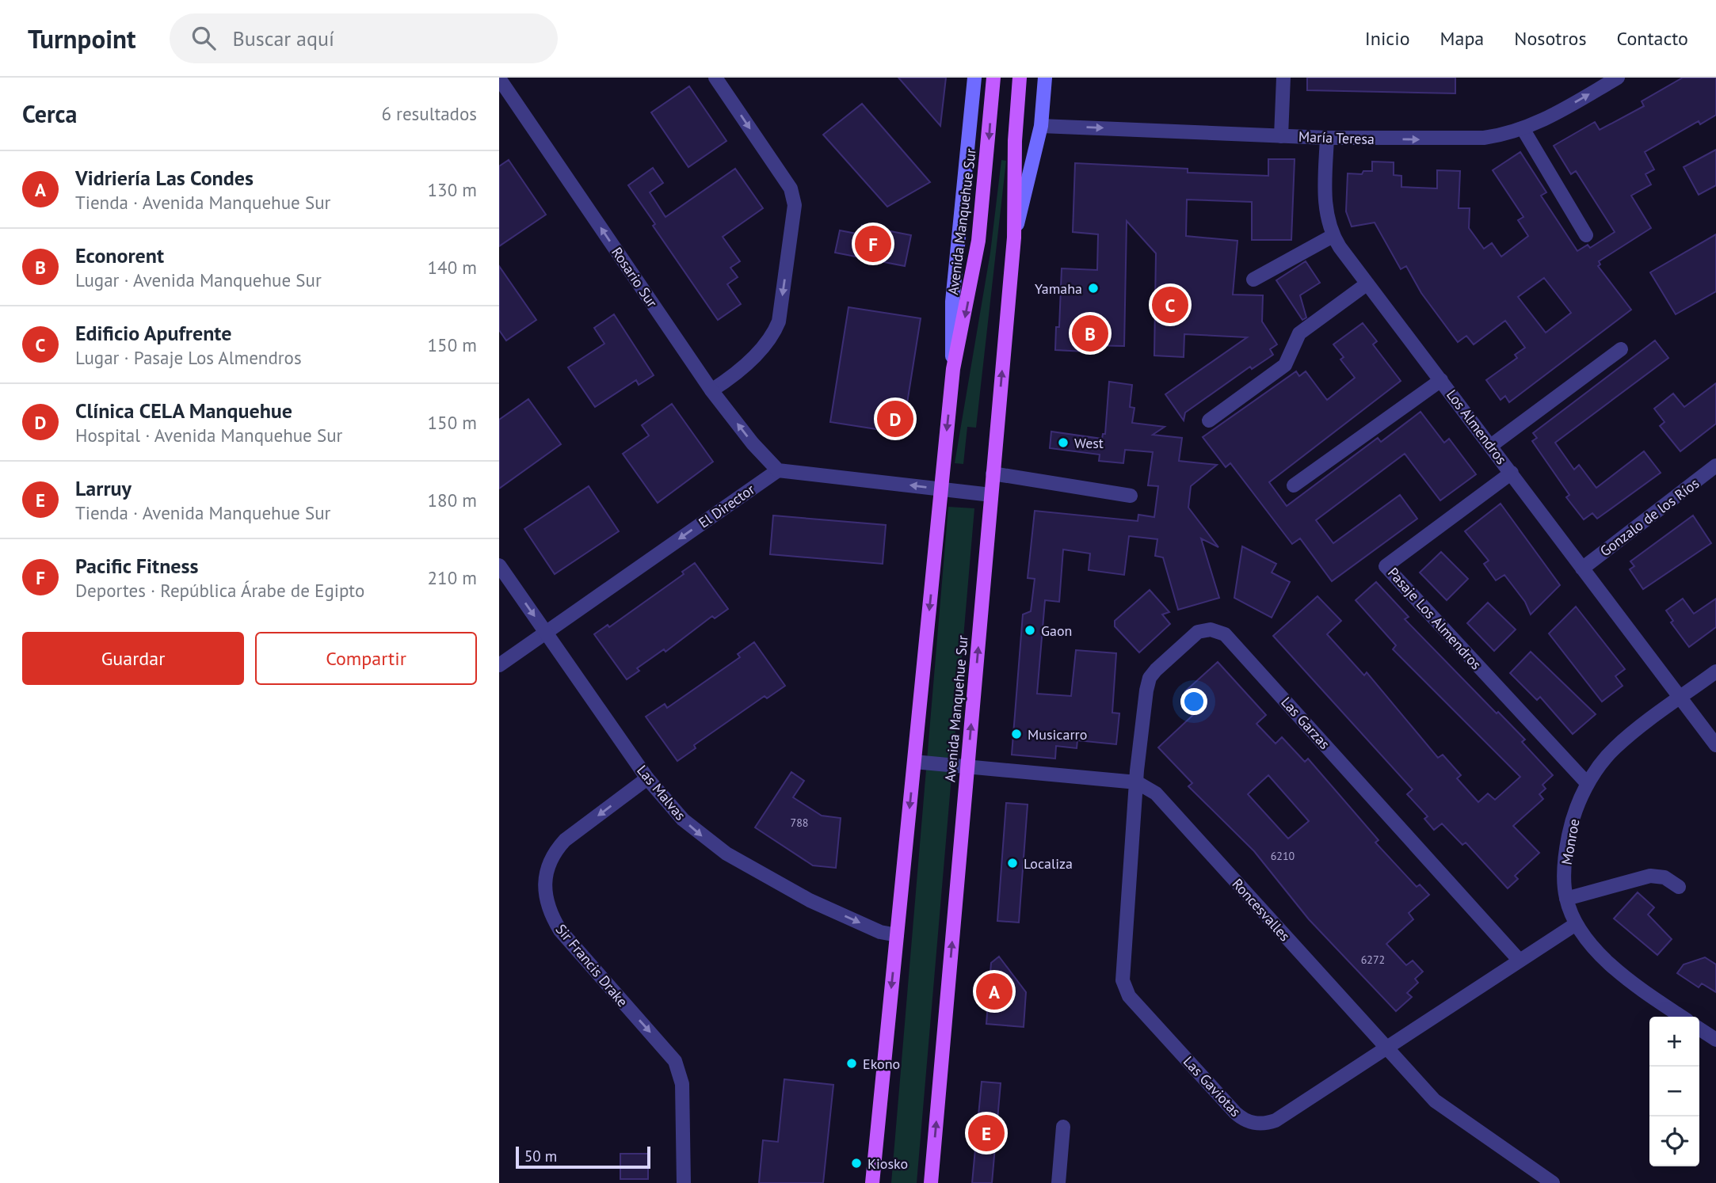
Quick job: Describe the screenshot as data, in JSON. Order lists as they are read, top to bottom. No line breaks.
{"streets":{"main road":["Avenida Manquehue Sur"],"street":["María Teresa","Rosario Sur","Los Almendros","El Director","Gonzalo de los Ríos","Pasaje Los Almendros","Las Garzas","Las Malvas","Monroe","Roncesvalles","Sir Francis Drake","Las Gaviotas"]},"crossings":[["María Teresa","Avenida Manquehue Sur"],["María Teresa","Los Almendros"],["Avenida Manquehue Sur","Las Malvas"],["Avenida Manquehue Sur","Roncesvalles"],["Rosario Sur","El Director"],["Los Almendros","Gonzalo de los Ríos"],["Los Almendros","Pasaje Los Almendros"],["Los Almendros","Monroe"],["El Director","Las Malvas"],["Pasaje Los Almendros","Monroe"],["Las Garzas","Roncesvalles"],["Las Garzas","Las Gaviotas"],["Las Malvas","Sir Francis Drake"],["Monroe","Las Gaviotas"],["Roncesvalles","Las Gaviotas"]],"one_way":["María Teresa","Rosario Sur","El Director","Las Malvas","Sir Francis Drake"],"places":["Yamaha","West","Gaon","Musicarro","Localiza","Ekono","Kiosko"],"house_numbers":["788","6210","6272"],"scale_bar":"50 m","page":{"header":"Turnpoint","search":"Buscar aquí","nav":["Inicio","Mapa","Nosotros","Contacto"],"heading":["Cerca","6 resultados"],"list":[{"mark":"A","name":"Vidriería Las Condes","note":"Tienda · Avenida Manquehue Sur","value":"130 m"},{"mark":"B","name":"Econorent","note":"Lugar · Avenida Manquehue Sur","value":"140 m"},{"mark":"C","name":"Edificio Apufrente","note":"Lugar · Pasaje Los Almendros","value":"150 m"},{"mark":"D","name":"Clínica CELA Manquehue","note":"Hospital · Avenida Manquehue Sur","value":"150 m"},{"mark":"E","name":"Larruy","note":"Tienda · Avenida Manquehue Sur","value":"180 m"},{"mark":"F","name":"Pacific Fitness","note":"Deportes · República Árabe de Egipto","value":"210 m"}],"pins":["F","C","B","D","A","E"],"buttons":["Guardar","Compartir"],"map_buttons":["+","−"],"scale":"50 m"}}
